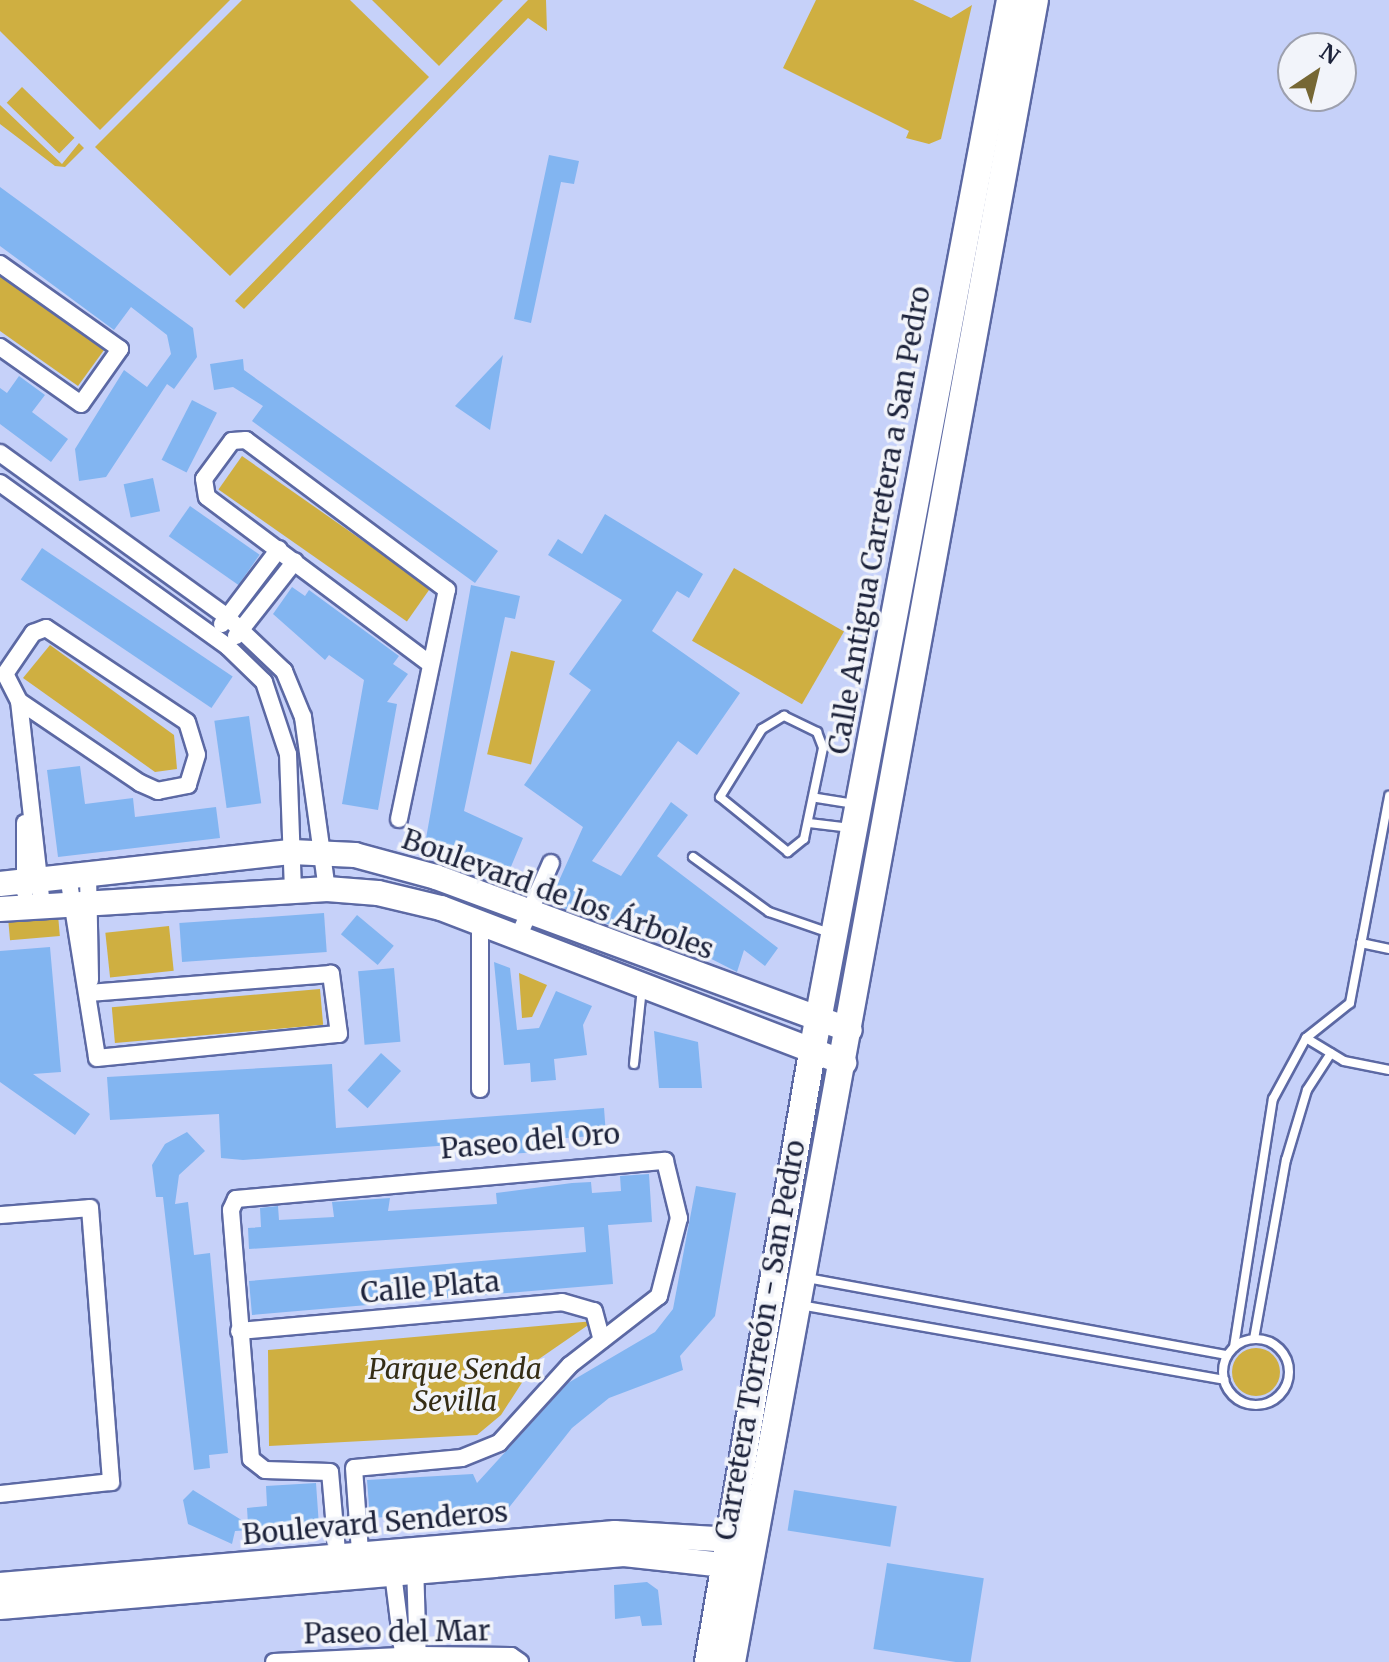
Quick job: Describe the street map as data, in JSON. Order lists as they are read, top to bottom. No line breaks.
{"streets":{"main road":["Calle Antigua Carretera a San Pedro","Boulevard de los Árboles","Carretera Torreón - San Pedro","Boulevard Senderos"],"street":["Paseo del Oro","Calle Plata","Paseo del Mar"]},"crossings":[["Calle Antigua Carretera a San Pedro","Boulevard de los Árboles"],["Calle Antigua Carretera a San Pedro","Carretera Torreón - San Pedro"],["Boulevard de los Árboles","Carretera Torreón - San Pedro"],["Paseo del Oro","Calle Plata"],["Paseo del Oro","Boulevard Senderos"],["Carretera Torreón - San Pedro","Boulevard Senderos"]],"parks":["Parque Senda Sevilla"],"north":"top right"}
